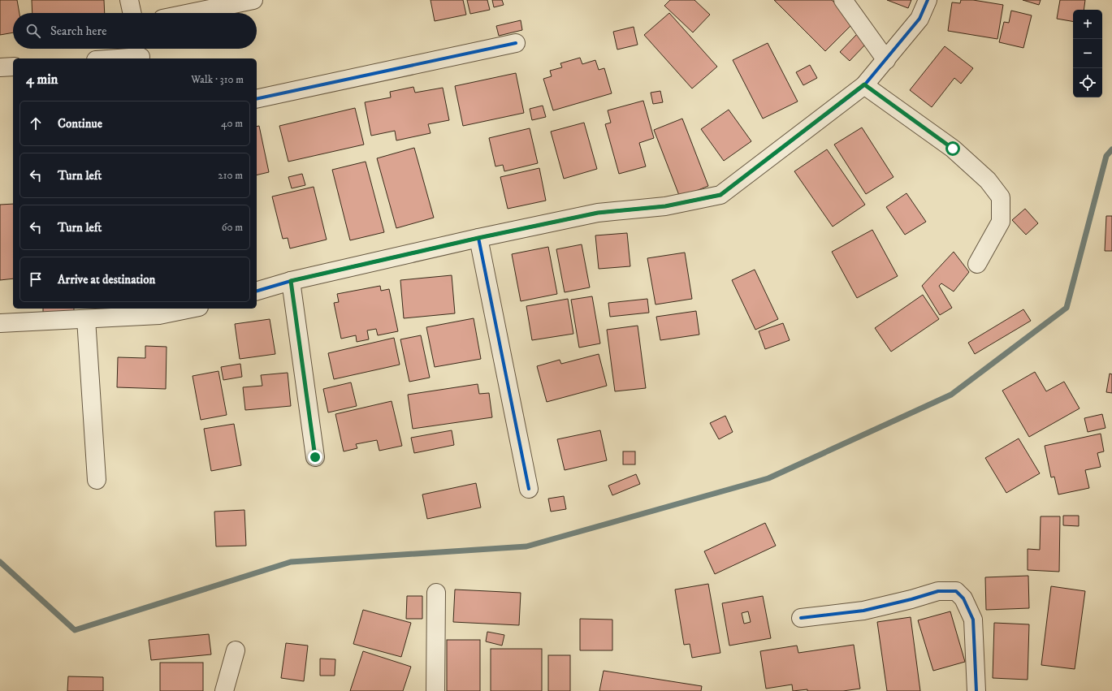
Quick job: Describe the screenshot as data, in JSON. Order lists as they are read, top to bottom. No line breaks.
{"page":{"map_buttons":["+","−"],"search":"Search here","heading":["4 min","Walk · 310 m"],"list":[["Continue","40 m"],["Turn left","210 m"],["Turn left","60 m"],"Arrive at destination"]}}
